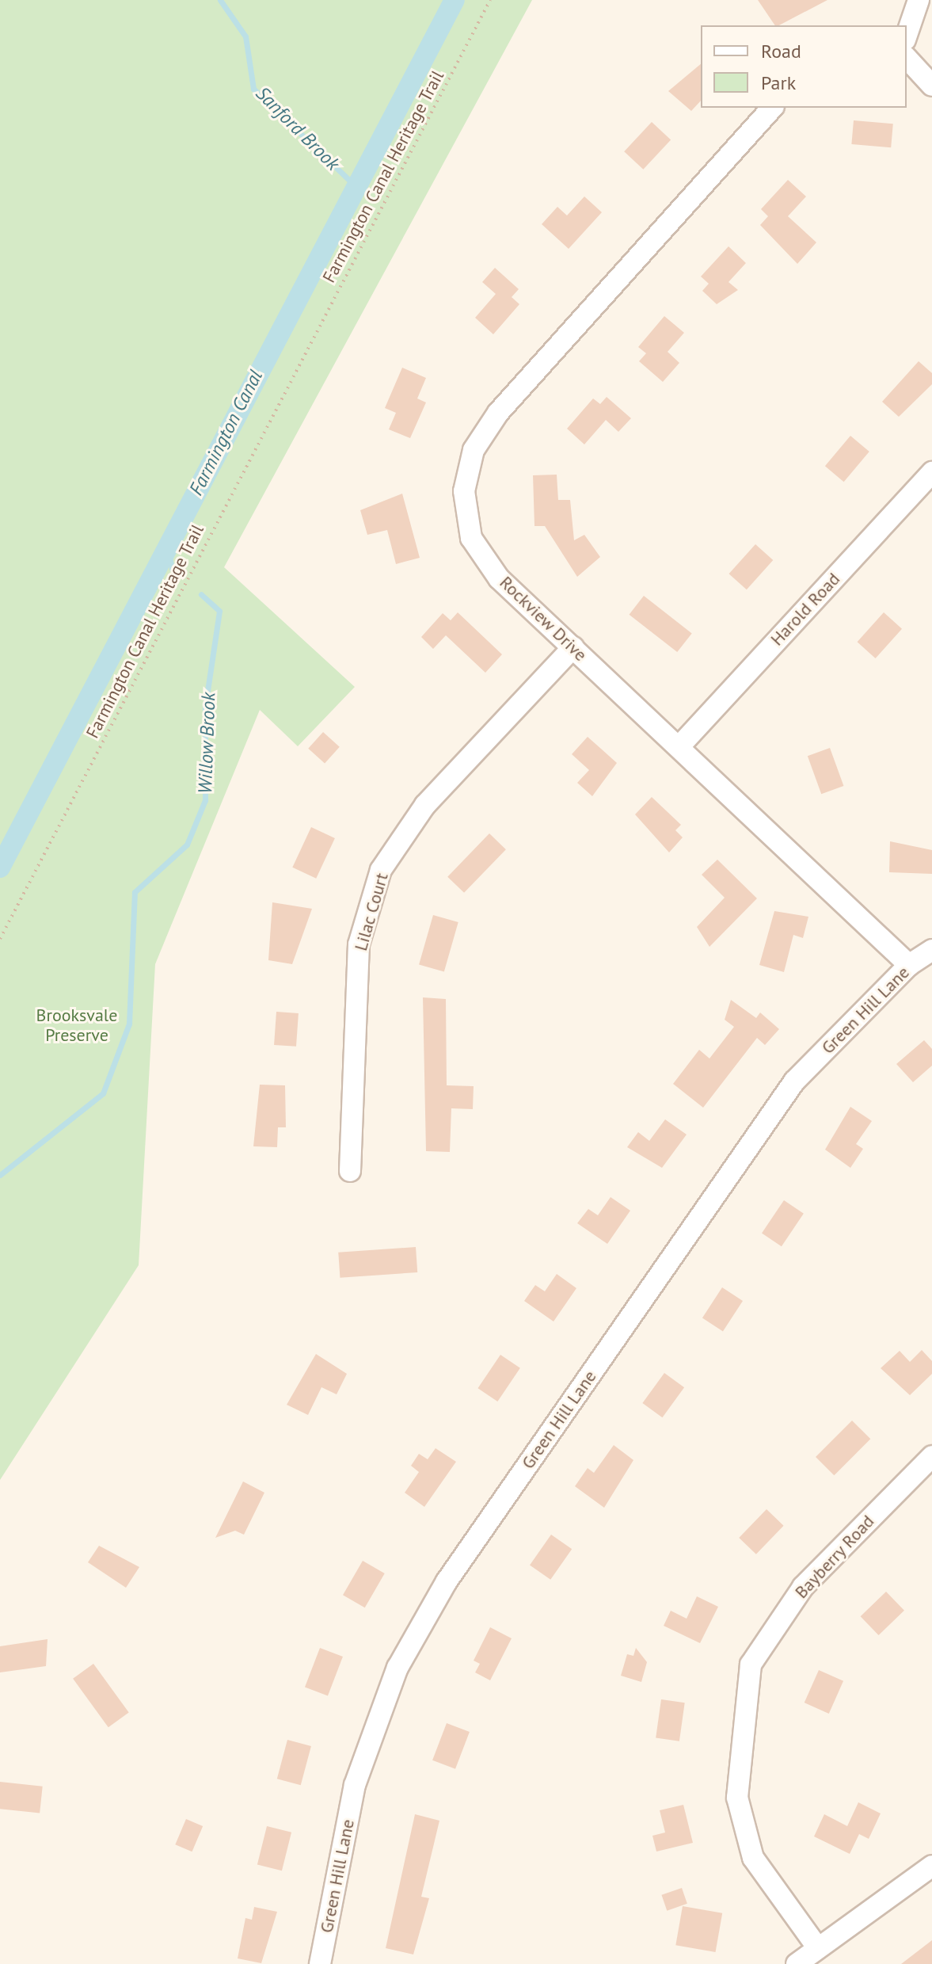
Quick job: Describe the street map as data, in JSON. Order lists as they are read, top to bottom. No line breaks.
{"streets":{"street":["Harold Road","Rockview Drive","Lilac Court","Green Hill Lane","Bayberry Road"],"path":["Farmington Canal Heritage Trail"]},"crossings":[["Harold Road","Rockview Drive"],["Rockview Drive","Lilac Court"],["Rockview Drive","Green Hill Lane"]],"water":["Sanford Brook","Farmington Canal","Willow Brook"],"parks":["Brooksvale Preserve"],"legend":["Road","Park"]}
